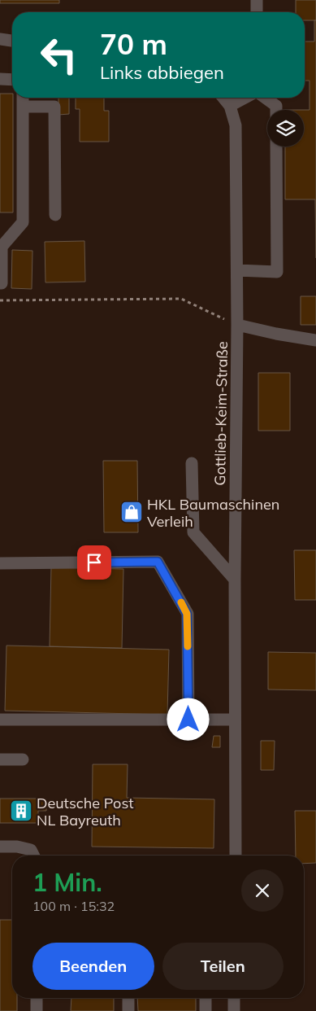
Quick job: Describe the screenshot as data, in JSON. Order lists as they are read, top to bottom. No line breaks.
{"streets":{"street":["Gottlieb-Keim-Straße"]},"places":{"shop":["HKL Baumaschinen Verleih"],"building":["Deutsche Post NL Bayreuth"]},"page":{"turn":["70 m","Links abbiegen"],"heading":["1 Min.","100 m · 15:32"],"buttons":["Beenden","Teilen"]}}
